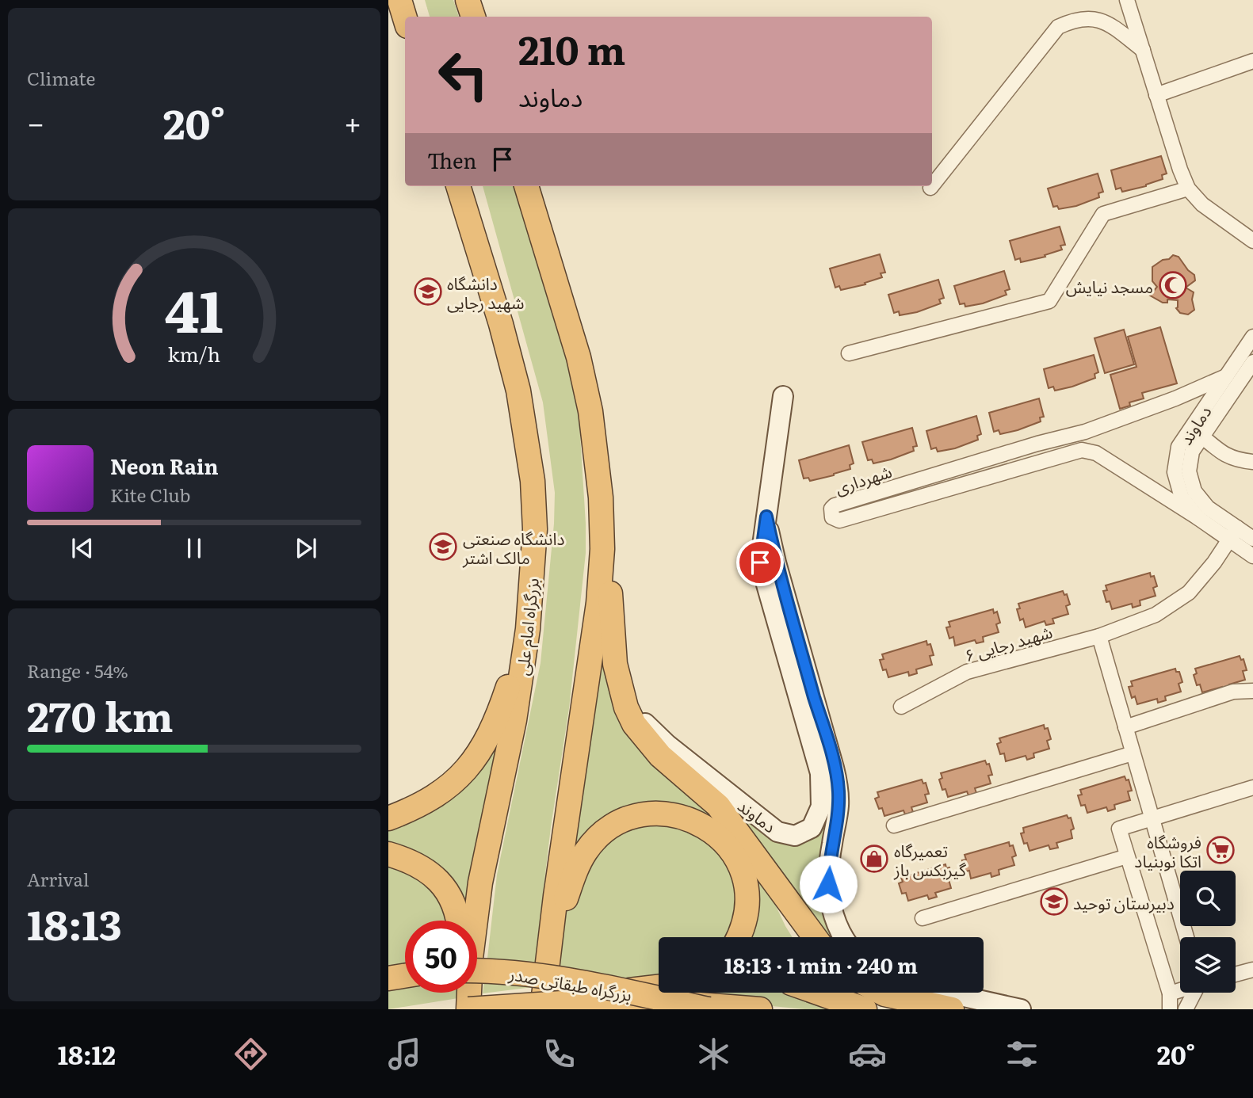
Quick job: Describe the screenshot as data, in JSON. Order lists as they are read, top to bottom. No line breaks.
{"streets":{"highway":["بزرگراه امام علی","بزرگراه طبقاتی صدر"],"main road":["دماوند"],"street":["شهرداری","شهید رجایی ۶"]},"crossings":[["دماوند","شهرداری"],["دماوند","شهید رجایی ۶"]],"places":{"mosque":["مسجد نیایش"],"school or university":["دانشگاه شهید رجایی","دانشگاه صنعتی مالک اشتر","دبیرستان توحید"],"supermarket":["فروشگاه اتکا نوبنیاد"],"shop":["تعمیرگاه گیربکس باز"]},"page":{"tile":["Climate",["Range · 54%","270 km"],["Arrival","18:13"]],"turn":["210 m","دماوند"],"heat":["−","20°","+"],"then":"Then","song":["Neon Rain","Kite Club"],"limit":"50","trip":"18:13 · 1 min · 240 m","tabs":["18:12","20°"],"gauge":["41","km/h"]}}
